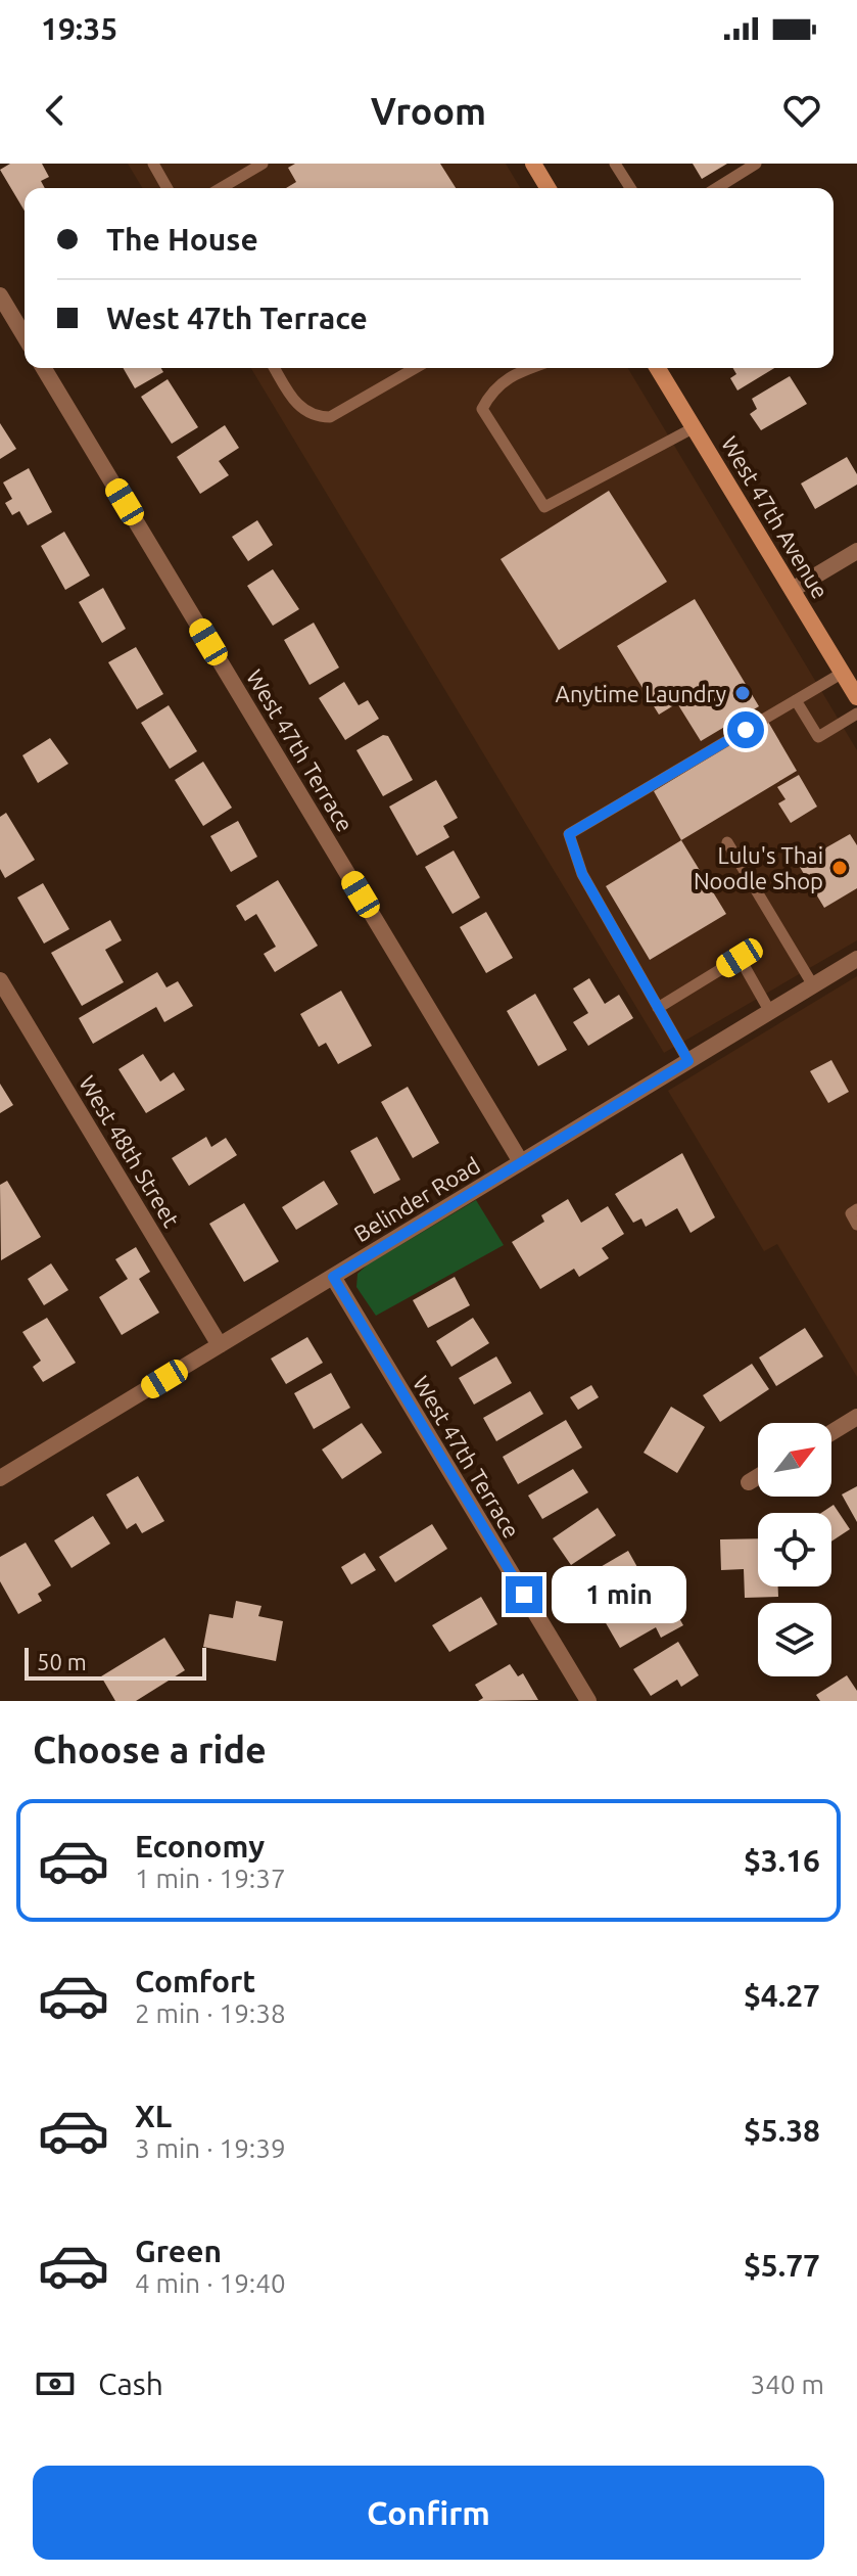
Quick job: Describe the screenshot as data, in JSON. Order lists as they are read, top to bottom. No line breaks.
{"streets":{"street":["West 47th Avenue","West 47th Terrace","West 48th Street","Belinder Road"]},"crossings":[["West 47th Terrace","Belinder Road"],["West 48th Street","Belinder Road"]],"places":["Anytime Laundry","Lulu's Thai Noodle Shop"],"scale_bar":"50 m","north":"top right","page":{"status":"19:35","header":"Vroom","banner":["The House","West 47th Terrace"],"bubble":"1 min","scale":"50 m","heading":"Choose a ride","list":[{"name":"Economy","note":"1 min · 19:37","value":"$3.16"},{"name":"Comfort","note":"2 min · 19:38","value":"$4.27"},{"name":"XL","note":"3 min · 19:39","value":"$5.38"},{"name":"Green","note":"4 min · 19:40","value":"$5.77"}],"pay":["Cash","340 m"],"buttons":"Confirm"}}
